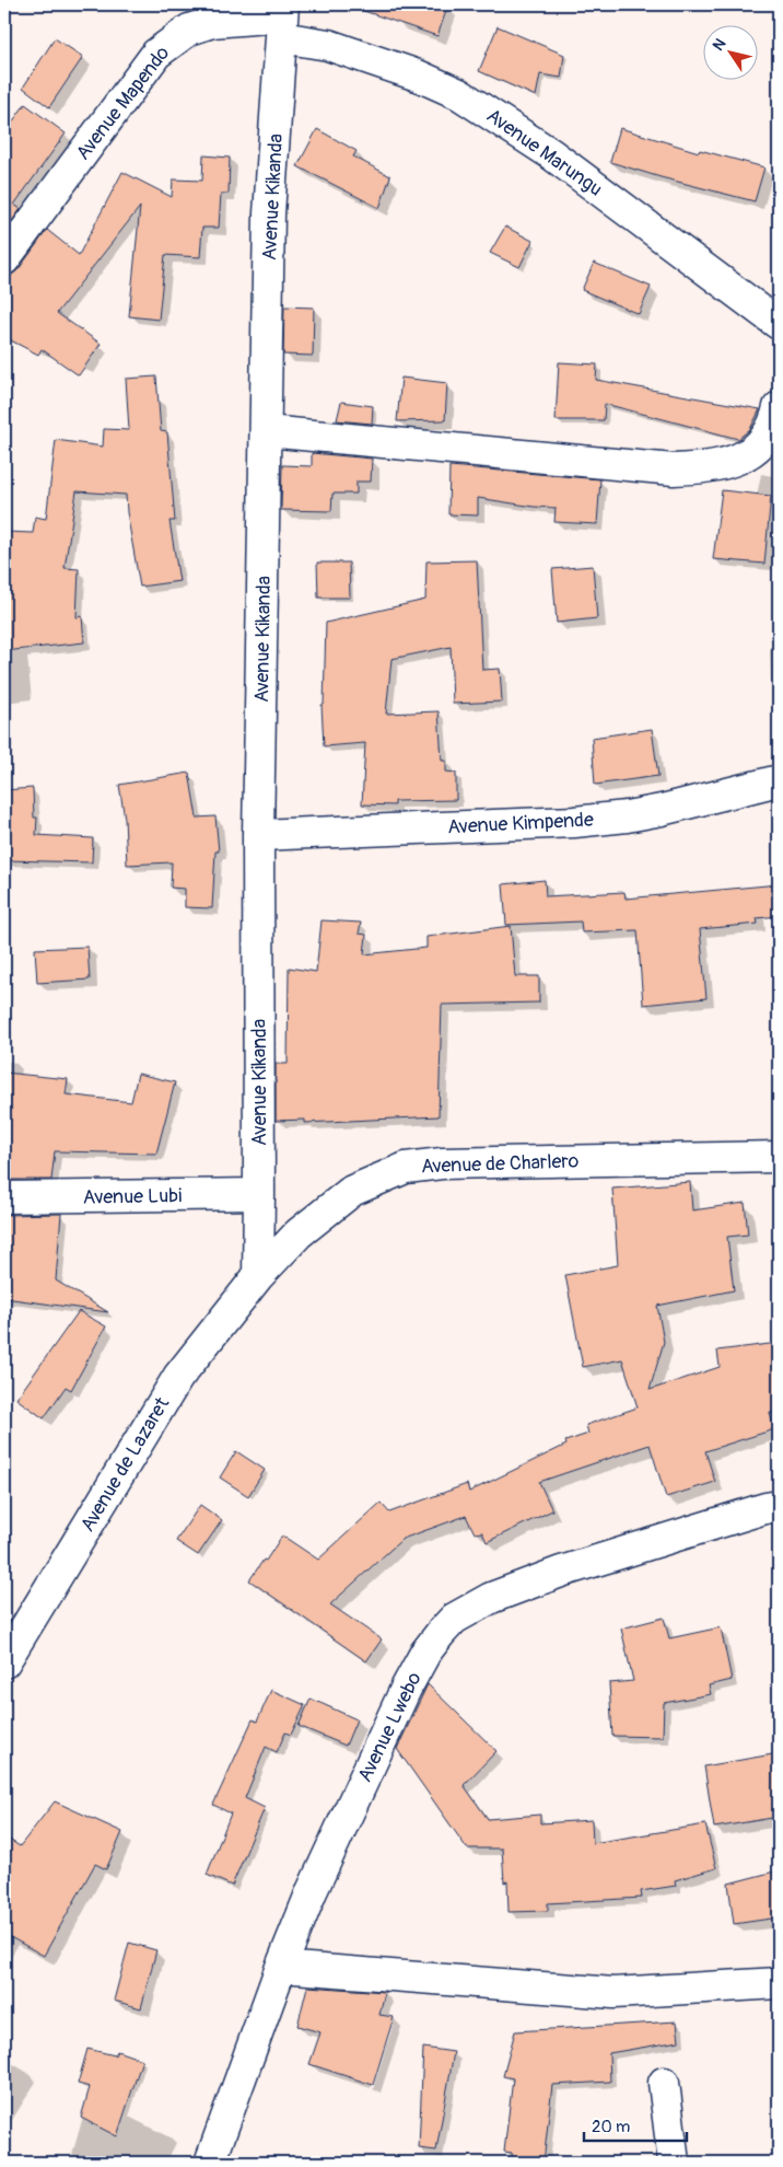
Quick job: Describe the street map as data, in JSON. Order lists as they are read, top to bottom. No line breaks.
{"streets":{"street":["Avenue Mapendo","Avenue Marungu","Avenue Kikanda","Avenue Kimpende","Avenue de Charlero","Avenue Lubi","Avenue de Lazaret","Avenue Lwebo"]},"crossings":[["Avenue Mapendo","Avenue Marungu"],["Avenue Mapendo","Avenue Kikanda"],["Avenue Marungu","Avenue Kikanda"],["Avenue Kikanda","Avenue Kimpende"],["Avenue Kikanda","Avenue de Charlero"],["Avenue Kikanda","Avenue Lubi"],["Avenue Kikanda","Avenue de Lazaret"],["Avenue de Charlero","Avenue de Lazaret"]],"scale_bar":"20 m","north":"top left"}
